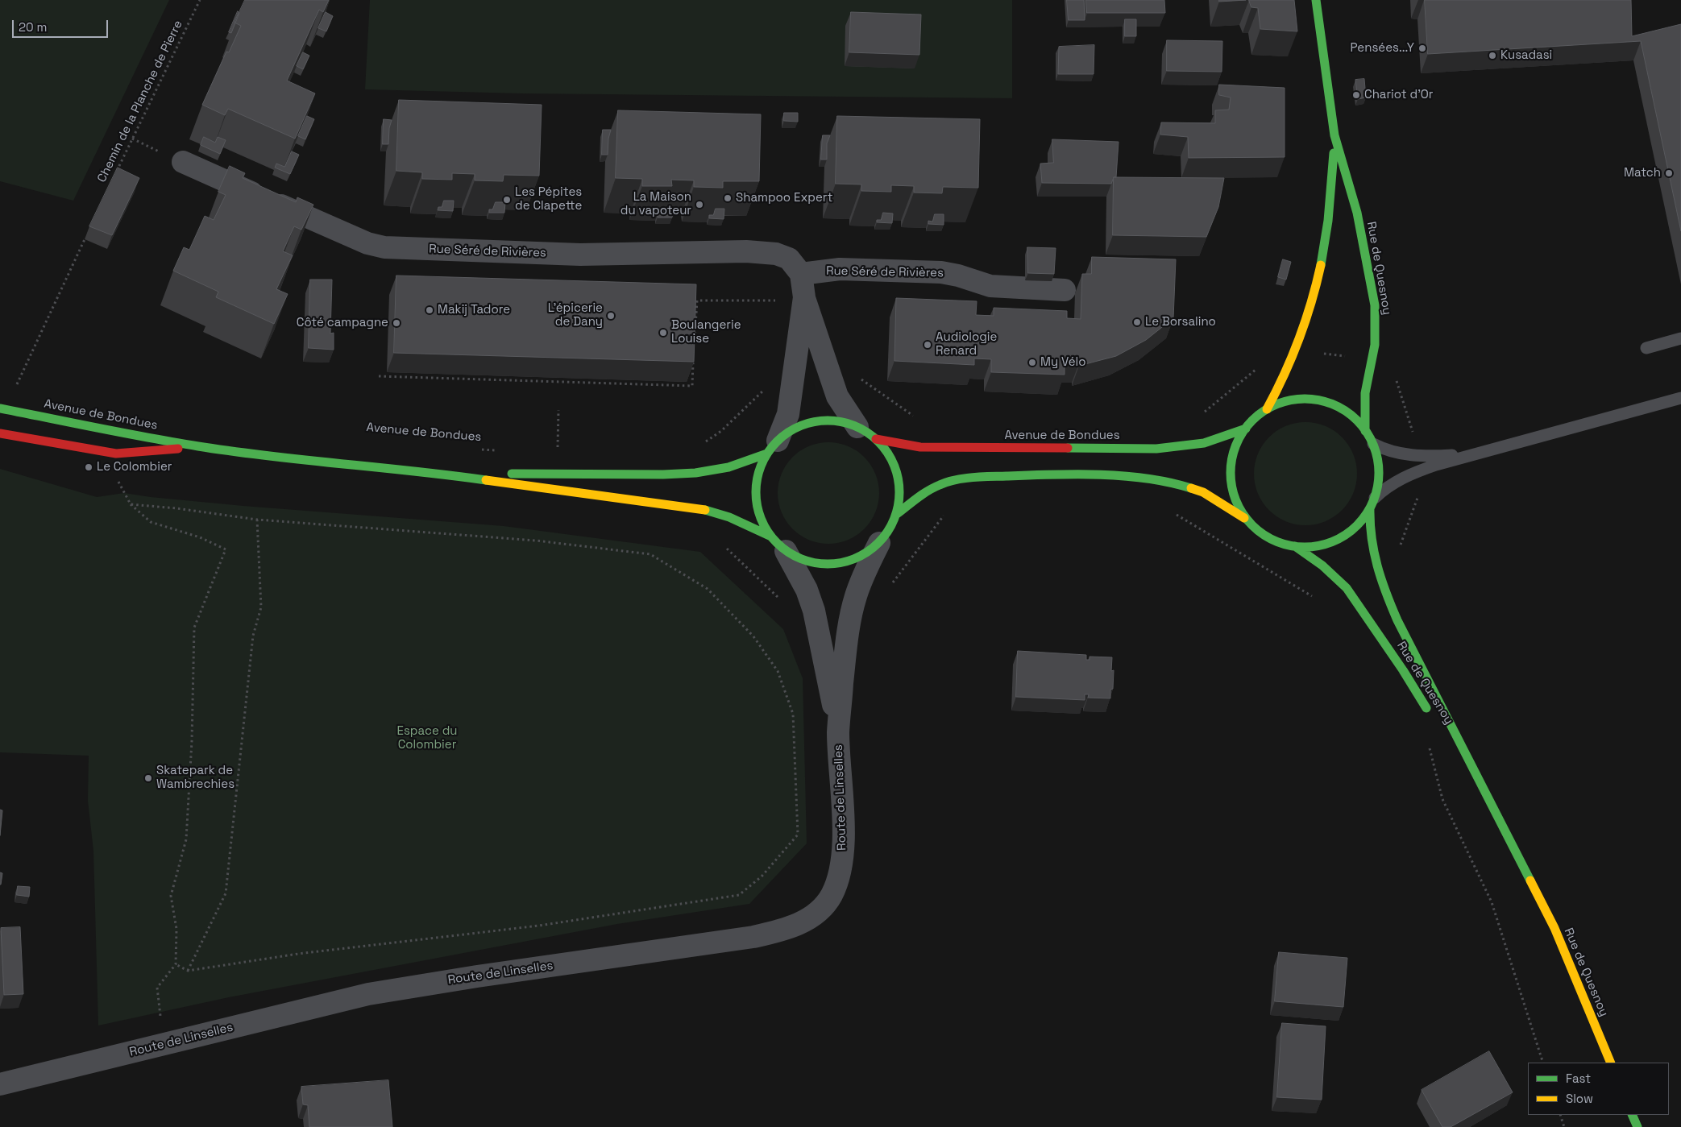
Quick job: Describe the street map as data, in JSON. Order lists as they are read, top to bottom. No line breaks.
{"streets":{"main road":["Rue de Quesnoy","Avenue de Bondues"],"street":["Rue Séré de Rivières","Route de Linselles"],"path":["Chemin de la Planche de Pierre"]},"crossings":[["Avenue de Bondues","Route de Linselles"]],"parks":["Espace du Colombier"],"places":["Pensées...Y","Kusadasi","Chariot d'Or","Match","Shampoo Expert","Les Pépites de Clapette","La Maison du vapoteur","Makij Tadore","L'épicerie de Dany","Le Borsalino","Côté campagne","Boulangerie Louise","Audiologie Renard","My Vélo","Le Colombier","Skatepark de Wambrechies"],"legend":["Fast","Slow"],"scale_bar":"20 m"}
